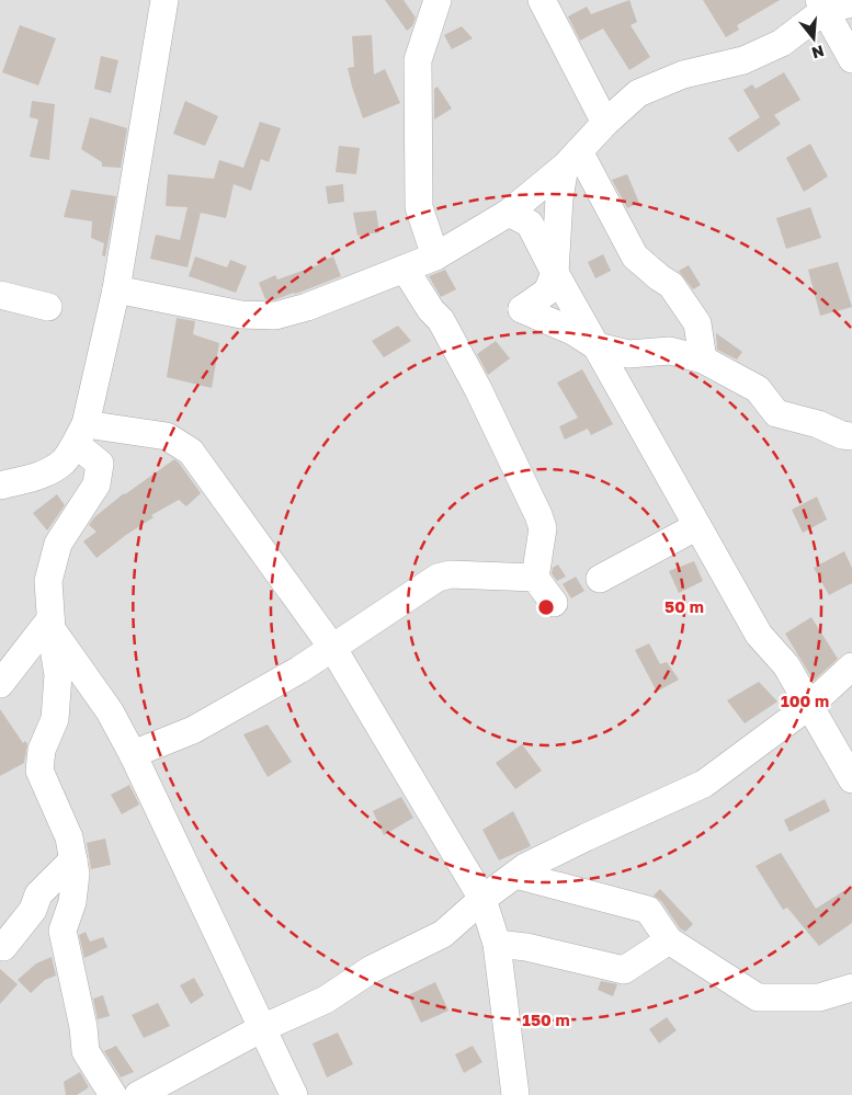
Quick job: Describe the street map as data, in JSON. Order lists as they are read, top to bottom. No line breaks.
{"north":"bottom","rings":["50 m","100 m","150 m"]}
